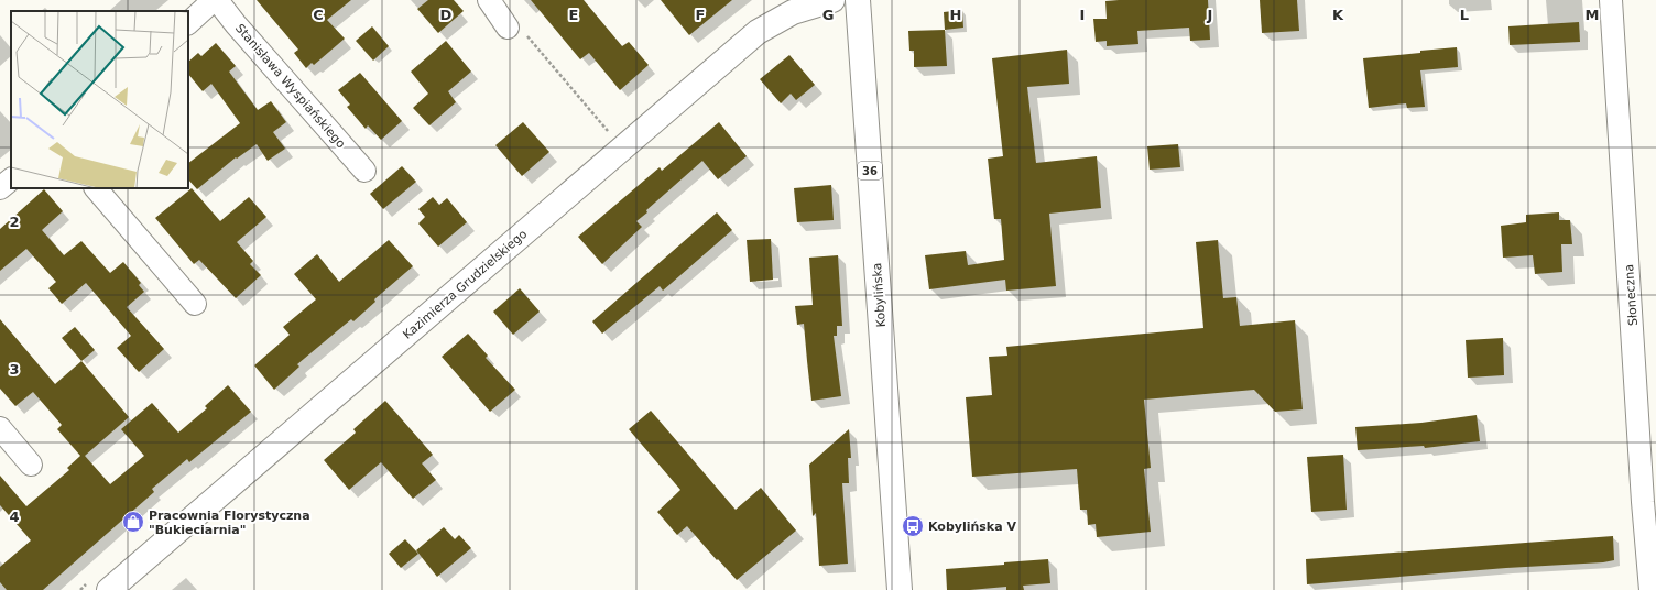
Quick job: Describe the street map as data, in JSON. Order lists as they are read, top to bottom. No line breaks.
{"streets":{"street":["Stanisława Wyspiańskiego","36","Kazimierza Grudzielskiego","Kobylińska","Słoneczna"]},"places":{"shop":["Pracownia Florystyczna \"Bukieciarnia\""],"bus stop":["Kobylińska V"]},"grid":{"columns":["C","D","E","F","G","H","I","J","K","L","M"],"rows":["2","3","4"]}}
